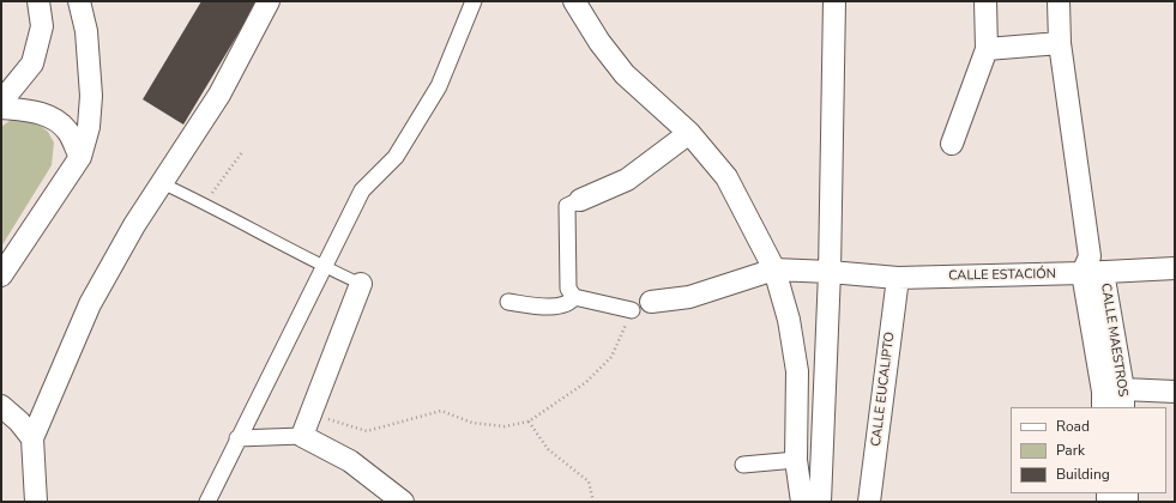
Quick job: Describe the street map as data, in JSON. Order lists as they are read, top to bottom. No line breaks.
{"streets":{"street":["CALLE ESTACIÓN","CALLE MAESTROS","CALLE EUCALIPTO"]},"crossings":[["CALLE ESTACIÓN","CALLE MAESTROS"],["CALLE ESTACIÓN","CALLE EUCALIPTO"]],"legend":["Road","Park","Building"]}
